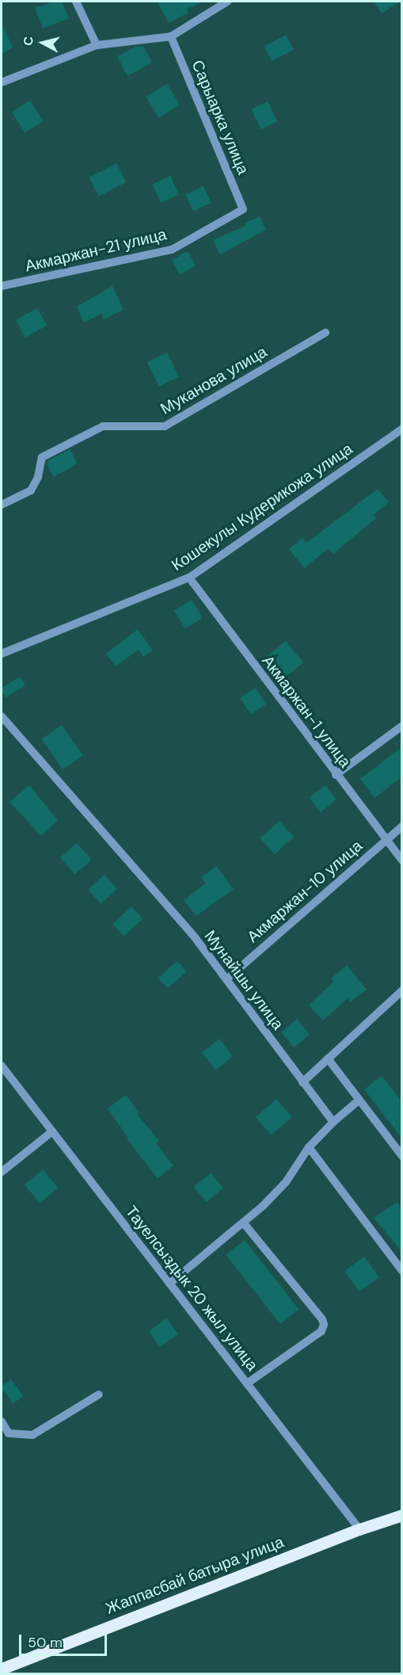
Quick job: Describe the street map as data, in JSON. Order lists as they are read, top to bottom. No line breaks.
{"streets":{"main road":["Жаппасбай батыра улица"],"street":["Сарыарка улица","Акмаржан-21 улица","Муканова улица","Кошекулы Кудерикожа улица","Акмаржан-1 улица","Акмаржан-10 улица","Мунайшы улица","Тауелсыздык 20 жыл улица"]},"crossings":[["Сарыарка улица","Акмаржан-21 улица"],["Кошекулы Кудерикожа улица","Акмаржан-1 улица"],["Акмаржан-1 улица","Акмаржан-10 улица"],["Акмаржан-10 улица","Мунайшы улица"],["Тауелсыздык 20 жыл улица","Жаппасбай батыра улица"]],"scale_bar":"50 m","north":"left"}
